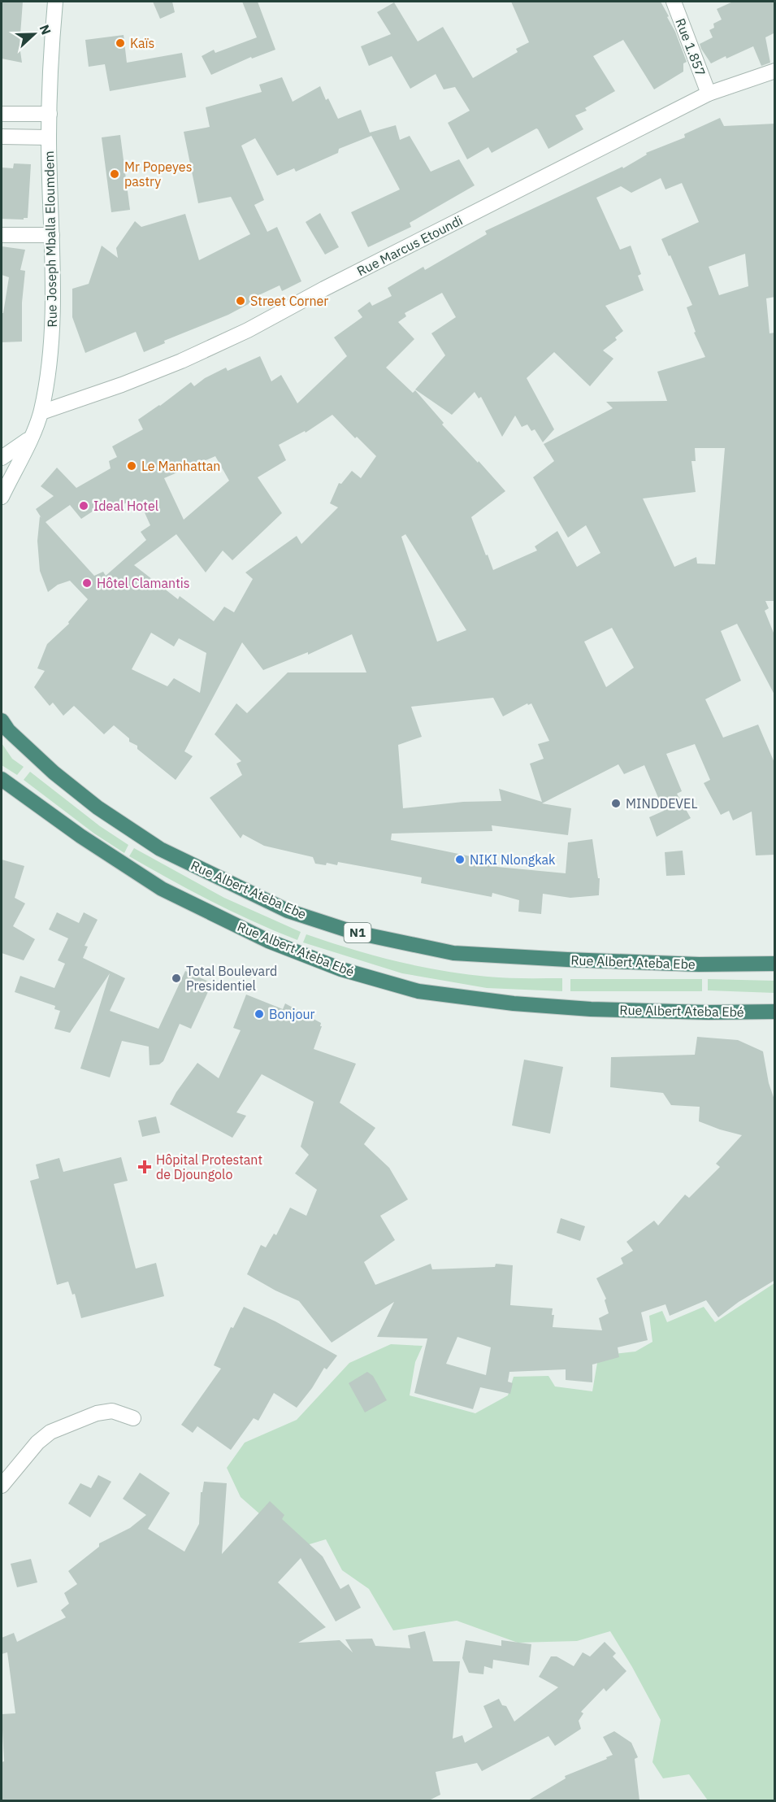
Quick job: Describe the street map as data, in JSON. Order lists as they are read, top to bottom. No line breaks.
{"streets":{"highway":["Rue Albert Ateba Ebe","N1","Rue Albert Ateba Ebé"],"street":["Rue 1.857","Rue Joseph Mballa Eloumdem","Rue Marcus Etoundi"]},"crossings":[["Rue 1.857","Rue Marcus Etoundi"],["Rue Joseph Mballa Eloumdem","Rue Marcus Etoundi"]],"places":{"other":["Kaïs","Mr Popeyes pastry","Street Corner","Le Manhattan","Ideal Hotel","Hôtel Clamantis","MINDDEVEL","NIKI Nlongkak","Total Boulevard Presidentiel","Bonjour"],"health":["Hôpital Protestant de Djoungolo"]},"north":"right"}
